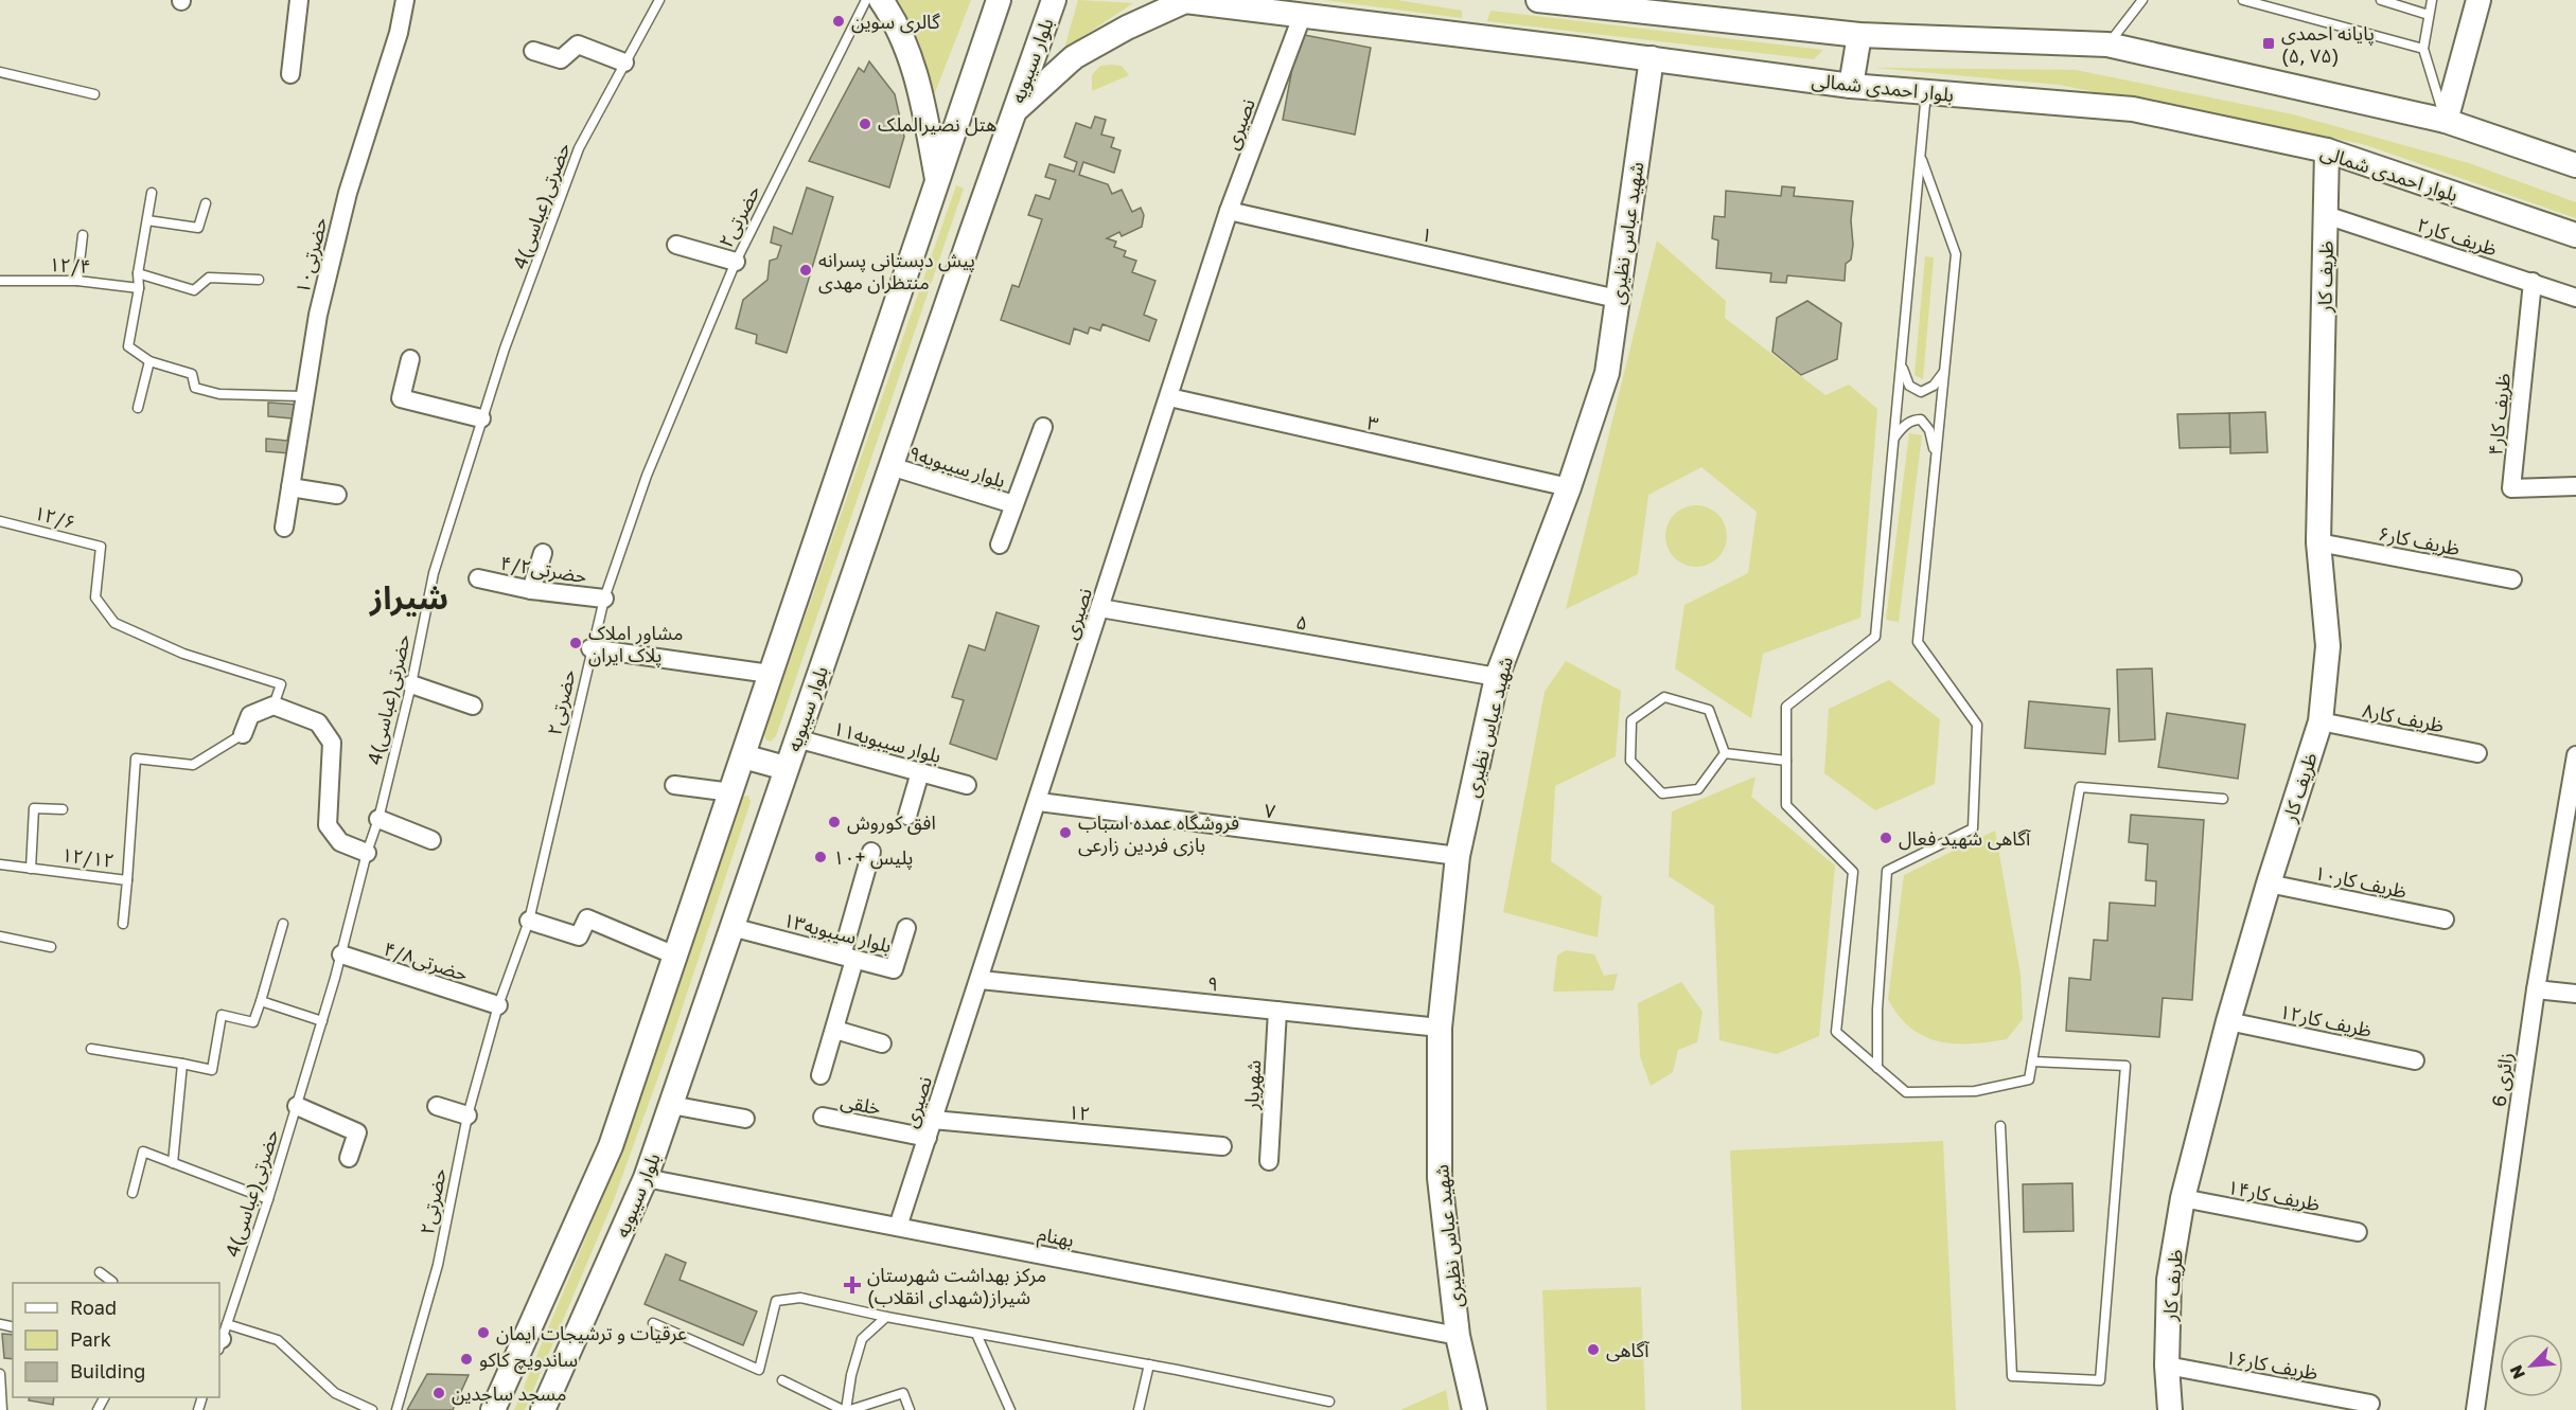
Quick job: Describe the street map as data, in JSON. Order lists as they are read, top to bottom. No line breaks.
{"streets":{"main road":["بلوار سیبویه","بلوار احمدی شمالی","شهید عباس نظیری","ظریف کار"],"street":["نصیری","۱","۲ظریف کار","حضرتی۱۰","ظریف کار۴","۳","بلوار سیبویه۹","ظریف کار۶","حضرتی۴/۲","۵","ظریف کار۸","بلوار سیبویه۱۱","۷","ظریف کار۱۰","بلوار سیبویه۱۳","حضرتی۴/۸","۹","ظریف کار۱۲","6 زائری","شهریار","خلقی","۱۲","ظریف کار۱۴","بهنام","ظریف کار۱۶"],"lane":["4حضرتی(عباسی)","حضرتی۲","۱۲/۴","۱۲/۶","۱۲/۱۲"]},"crossings":[["بلوار سیبویه","بلوار سیبویه۹"],["بلوار سیبویه","بلوار سیبویه۱۱"],["بلوار سیبویه","بلوار سیبویه۱۳"],["بلوار سیبویه","بهنام"],["بلوار احمدی شمالی","نصیری"],["بلوار احمدی شمالی","شهید عباس نظیری"],["بلوار احمدی شمالی","ظریف کار"],["نصیری","۱"],["نصیری","۳"],["نصیری","۵"],["نصیری","۷"],["نصیری","۹"],["نصیری","خلقی"],["نصیری","۱۲"],["نصیری","بهنام"],["4حضرتی(عباسی)","حضرتی۴/۸"],["حضرتی۲","حضرتی۴/۲"],["حضرتی۲","حضرتی۴/۸"],["شهید عباس نظیری","۱"],["شهید عباس نظیری","۳"],["شهید عباس نظیری","۵"],["شهید عباس نظیری","۷"],["شهید عباس نظیری","۹"],["شهید عباس نظیری","بهنام"],["۲ظریف کار","ظریف کار"],["۲ظریف کار","ظریف کار۴"],["ظریف کار","ظریف کار۶"],["ظریف کار","ظریف کار۸"],["ظریف کار","ظریف کار۱۰"],["ظریف کار","ظریف کار۱۲"],["ظریف کار","ظریف کار۱۴"],["ظریف کار","ظریف کار۱۶"],["۹","شهریار"]],"districts":["شیراز"],"places":{"other":["گالری سوین","هتل نصیرالملک","پیش دبستانی پسرانه منتظران مهدی","مشاور املاک پلاک ایران","افق کوروش","فروشگاه عمده اسباب بازی فردین زارعی","آگاهی شهید فعال","پلیس +۱۰","عرقیات و ترشیجات ایمان","آگاهی","ساندویچ کاکو","مسجد ساجدین"],"transit":["پایانه احمدی (۵, ۷۵)"],"health":["مرکز بهداشت شهرستان شیراز(شهدای انقلاب)"]},"legend":["Road","Park","Building"],"north":"bottom left"}
